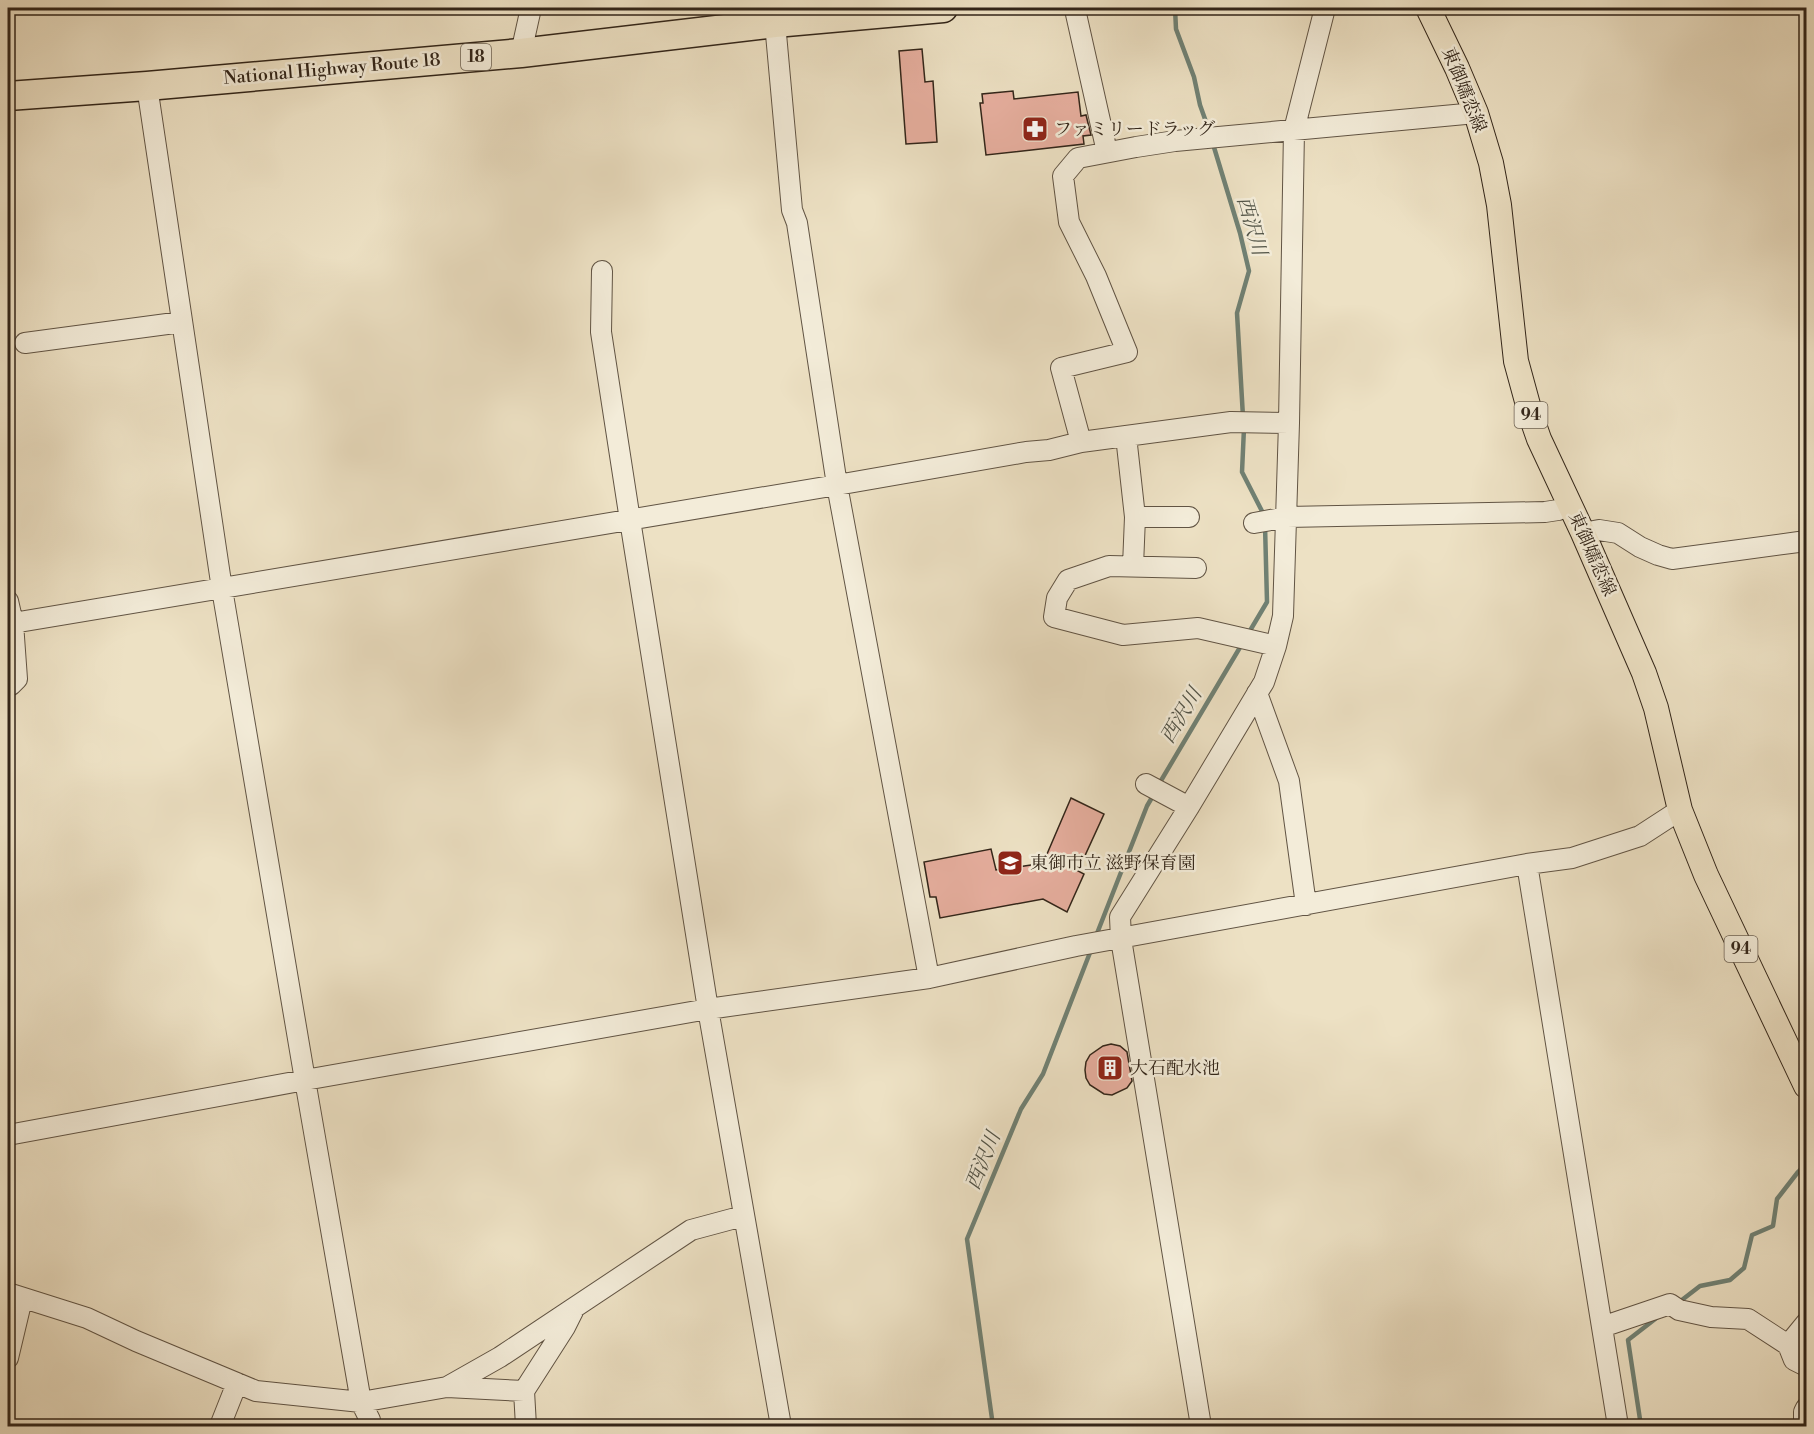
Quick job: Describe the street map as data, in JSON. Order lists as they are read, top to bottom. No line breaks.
{"streets":{"highway":["18","National Highway Route 18"],"main road":["東御嬬恋線","94"]},"water":["西沢川"],"places":{"pharmacy":["ファミリードラッグ"],"school or university":["東御市立 滋野保育園"],"building":["大石配水池"]}}
